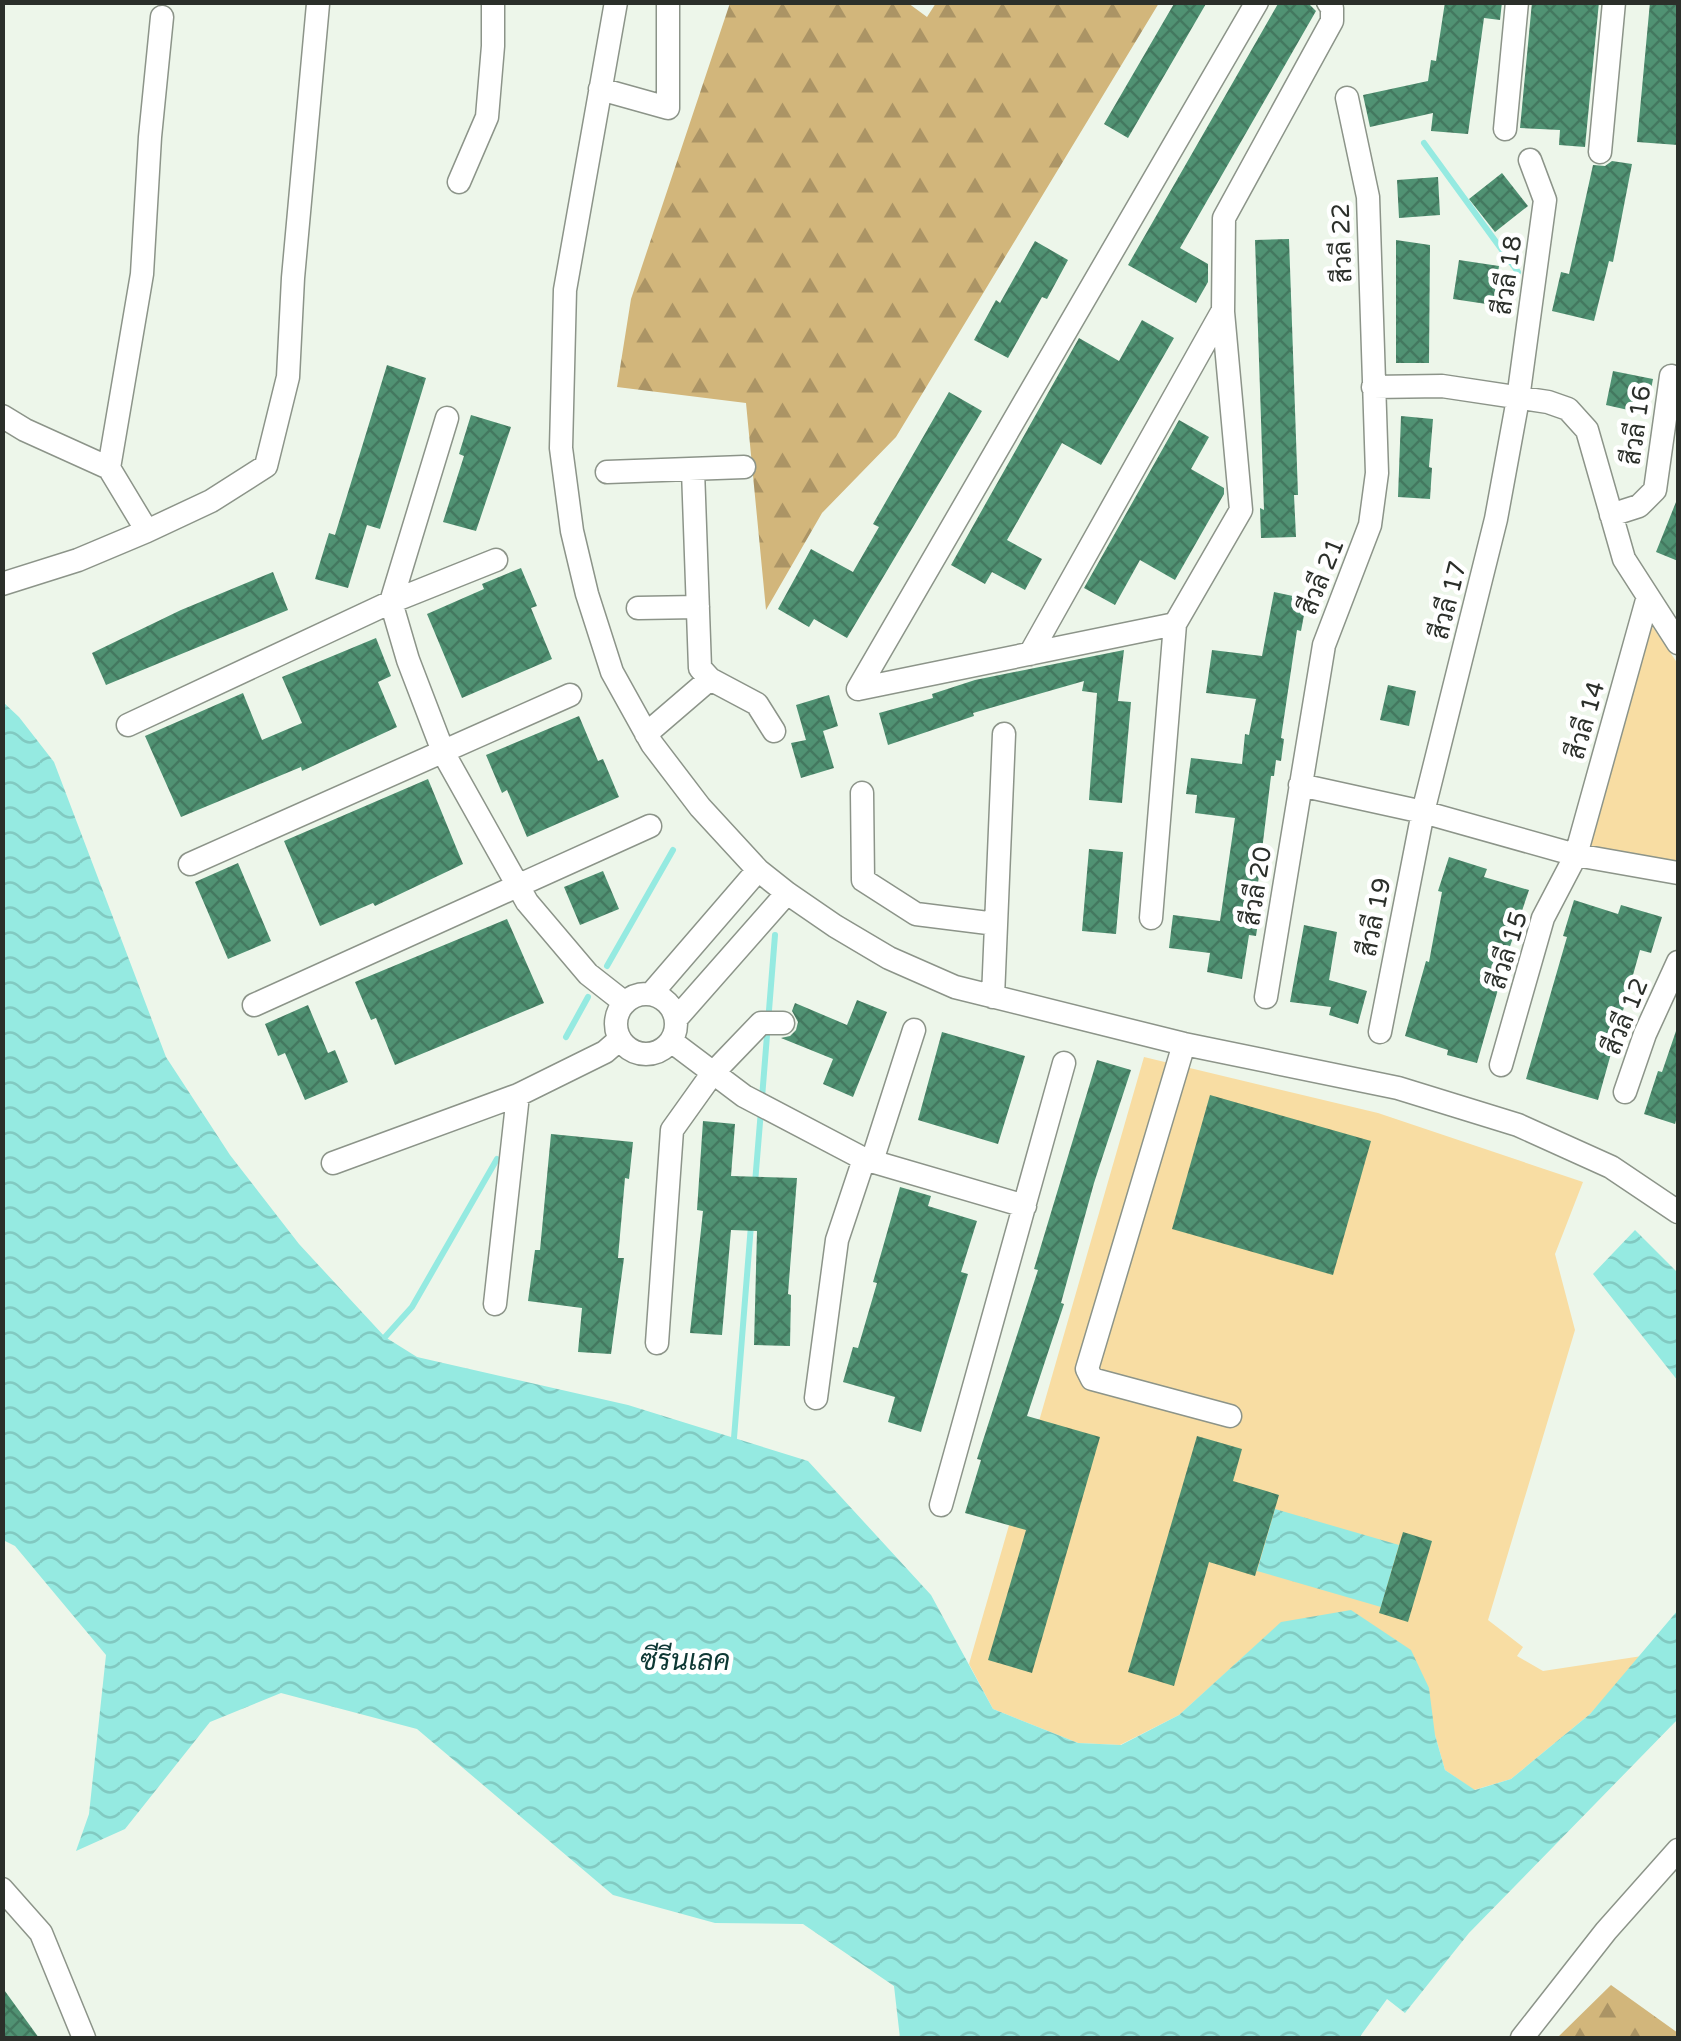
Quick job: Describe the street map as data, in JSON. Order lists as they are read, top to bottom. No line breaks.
{"streets":{"street":["สีวลี 22","สีวลี 18","สีวลี 16","สีวลี 21","สีวลี 17","สีวลี 14","สีวลี 20","สีวลี 19","สีวลี 15","สีวลี 12"]},"crossings":[["สีวลี 22","สีวลี 21"],["สีวลี 18","สีวลี 17"],["สีวลี 21","สีวลี 20"],["สีวลี 17","สีวลี 19"],["สีวลี 14","สีวลี 15"]],"water":["ซีรีนเลค"]}
